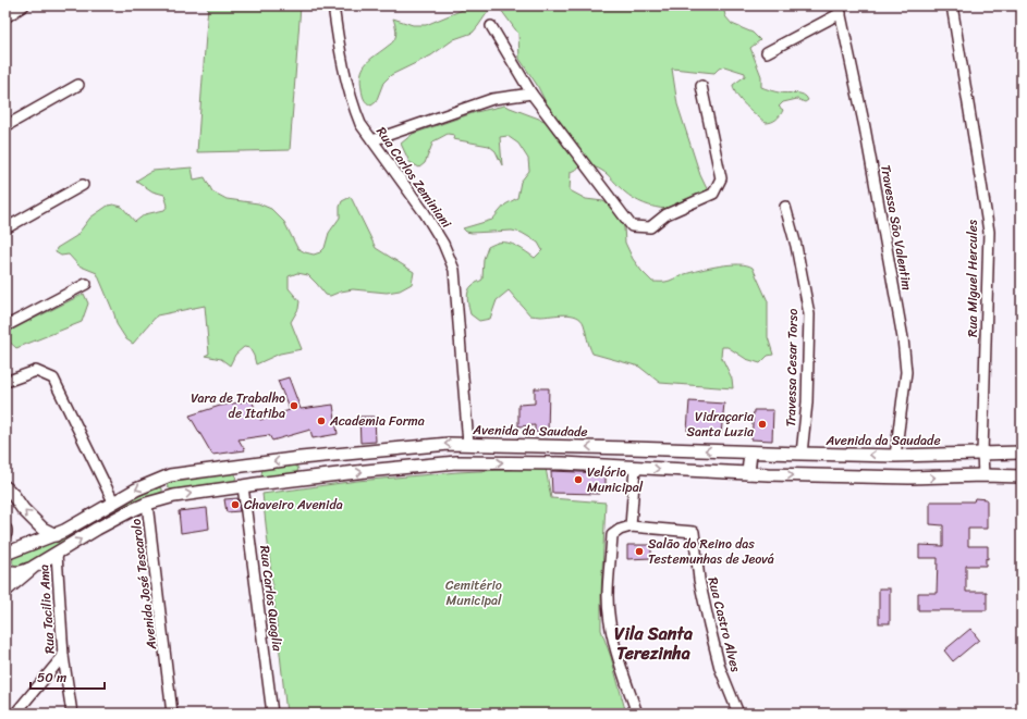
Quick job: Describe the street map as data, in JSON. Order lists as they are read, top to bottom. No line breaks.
{"streets":{"main road":["Avenida da Saudade"],"street":["Rua Carlos Zeminiani","Travessa São Valentim","Rua Miguel Hercules","Travessa Cesar Torso","Avenida José Tescarolo","Rua Carlos Quaglia","Rua Tacilio Ama","Rua Castro Alves"]},"crossings":[["Rua Carlos Zeminiani","Avenida da Saudade"],["Travessa São Valentim","Avenida da Saudade"],["Rua Miguel Hercules","Avenida da Saudade"],["Travessa Cesar Torso","Avenida da Saudade"]],"districts":["Vila Santa Terezinha"],"parks":["Cemitério Municipal"],"places":["Vara de Trabalho de Itatiba","Academia Forma","Vidraçaria Santa Luzia","Velório Municipal","Chaveiro Avenida","Salão do Reino das Testemunhas de Jeová"],"scale_bar":"50 m"}
